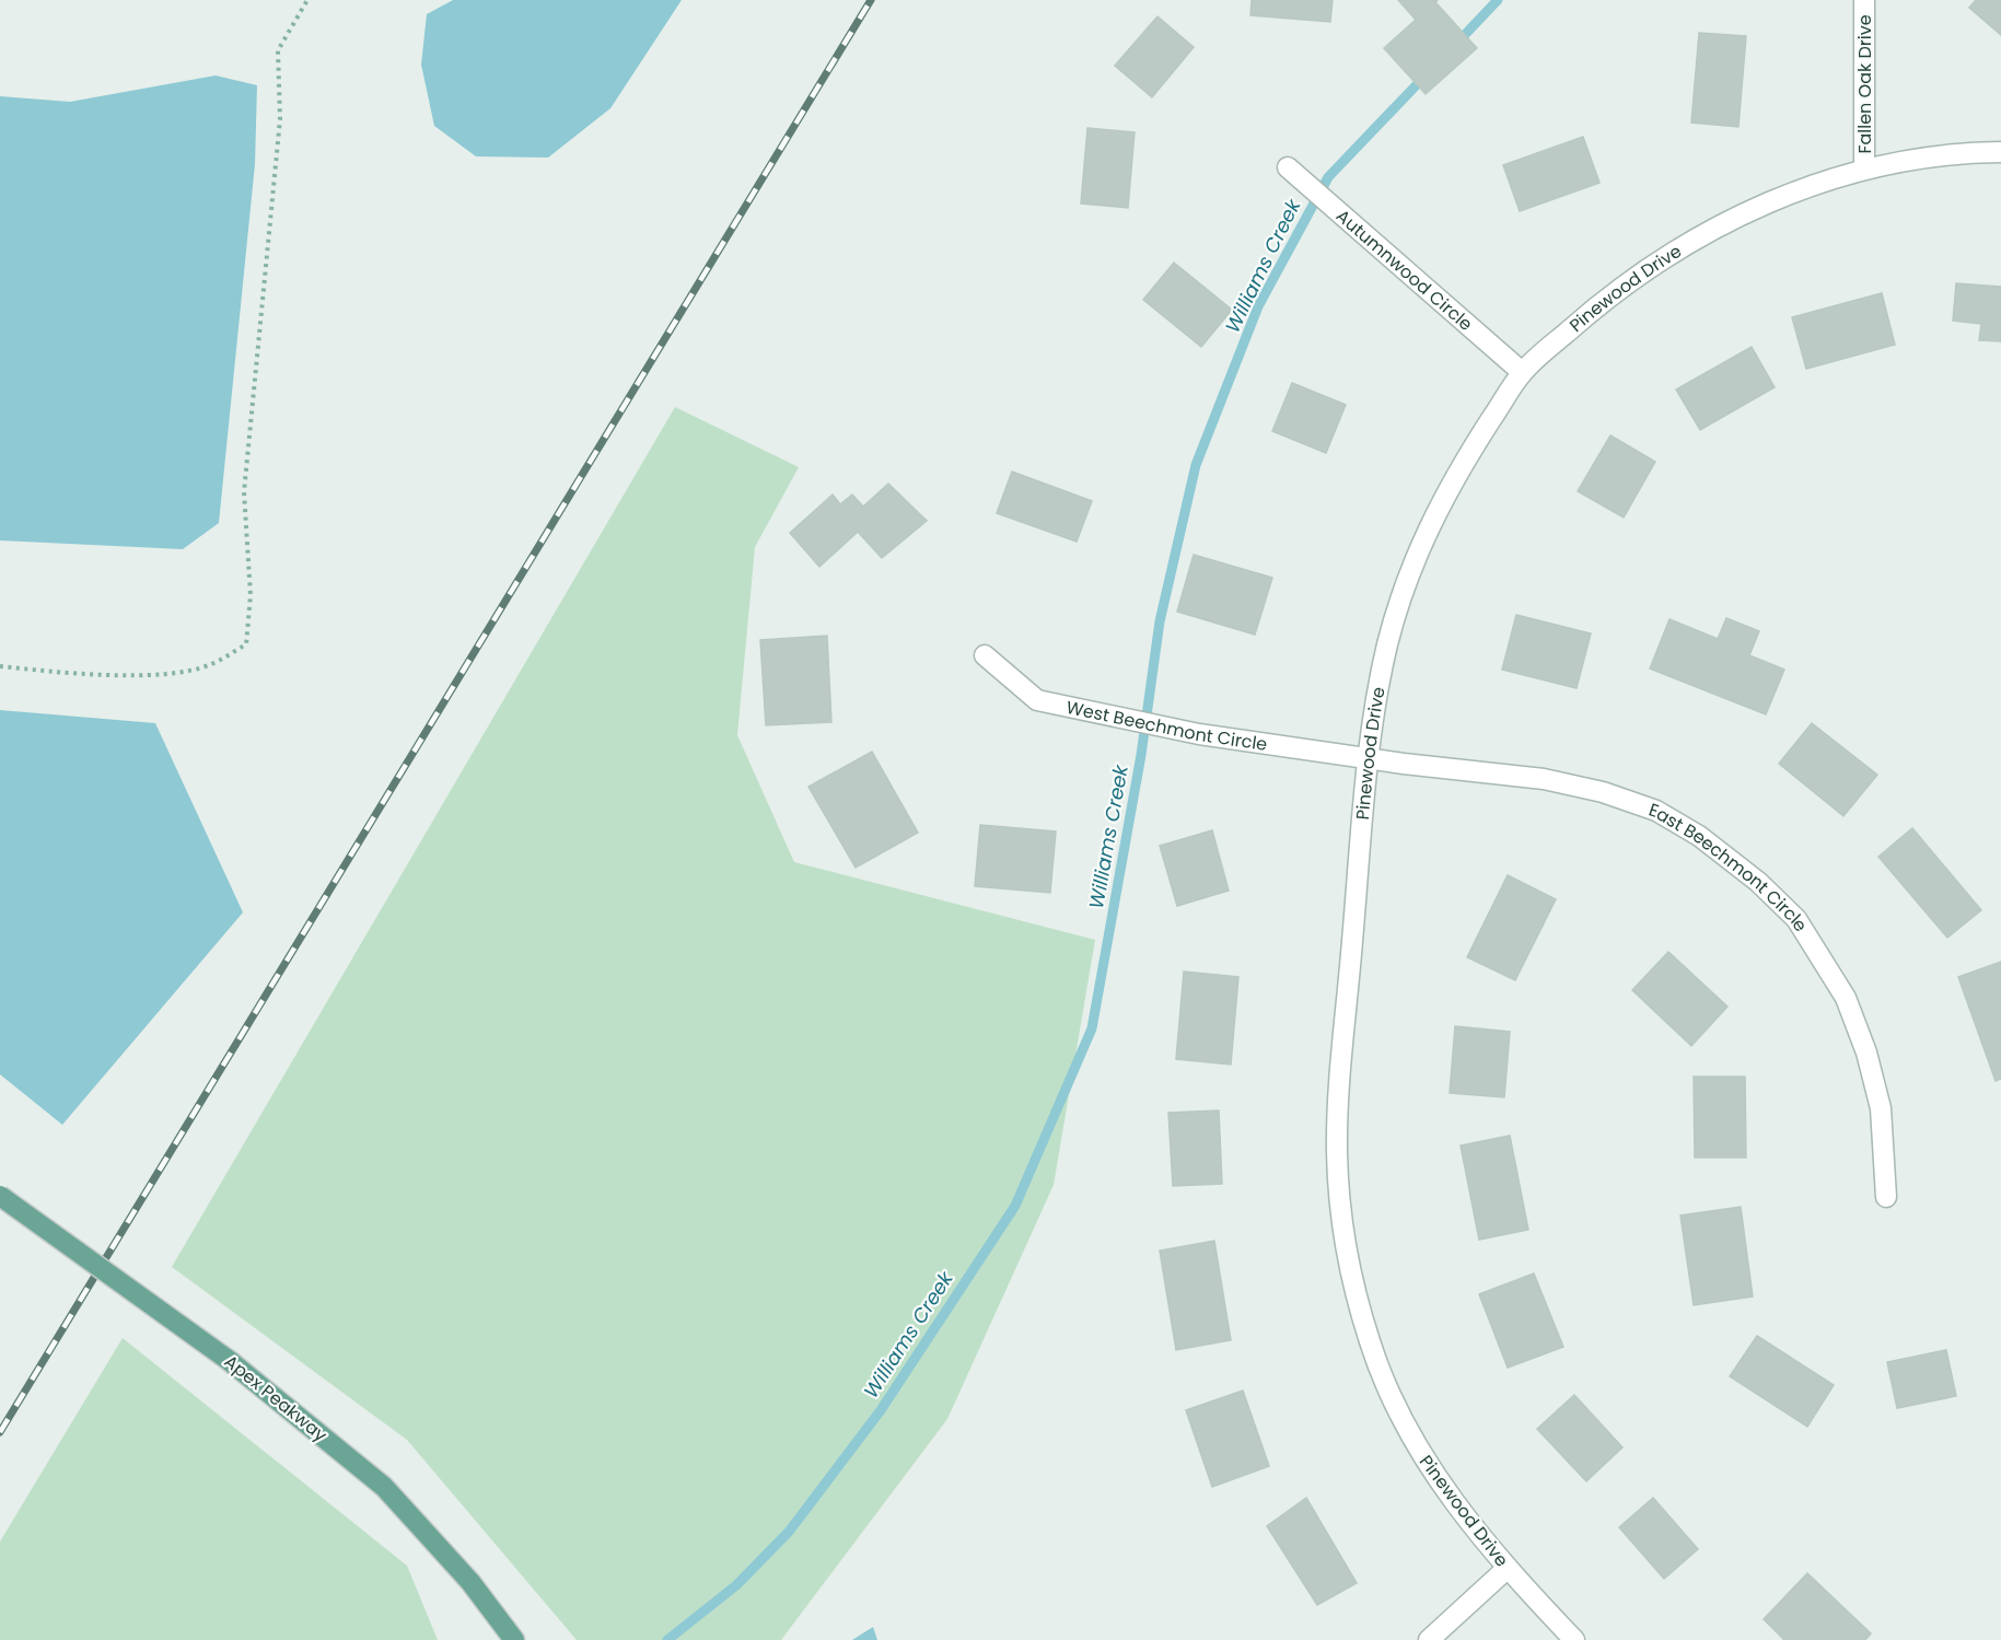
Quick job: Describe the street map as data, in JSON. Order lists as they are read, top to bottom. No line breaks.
{"streets":{"main road":["Apex Peakway"],"street":["Fallen Oak Drive","Autumnwood Circle","Pinewood Drive","West Beechmont Circle","East Beechmont Circle"]},"crossings":[["Fallen Oak Drive","Pinewood Drive"],["Autumnwood Circle","Pinewood Drive"],["Pinewood Drive","West Beechmont Circle"],["Pinewood Drive","East Beechmont Circle"],["West Beechmont Circle","East Beechmont Circle"]],"water":["Williams Creek"]}
